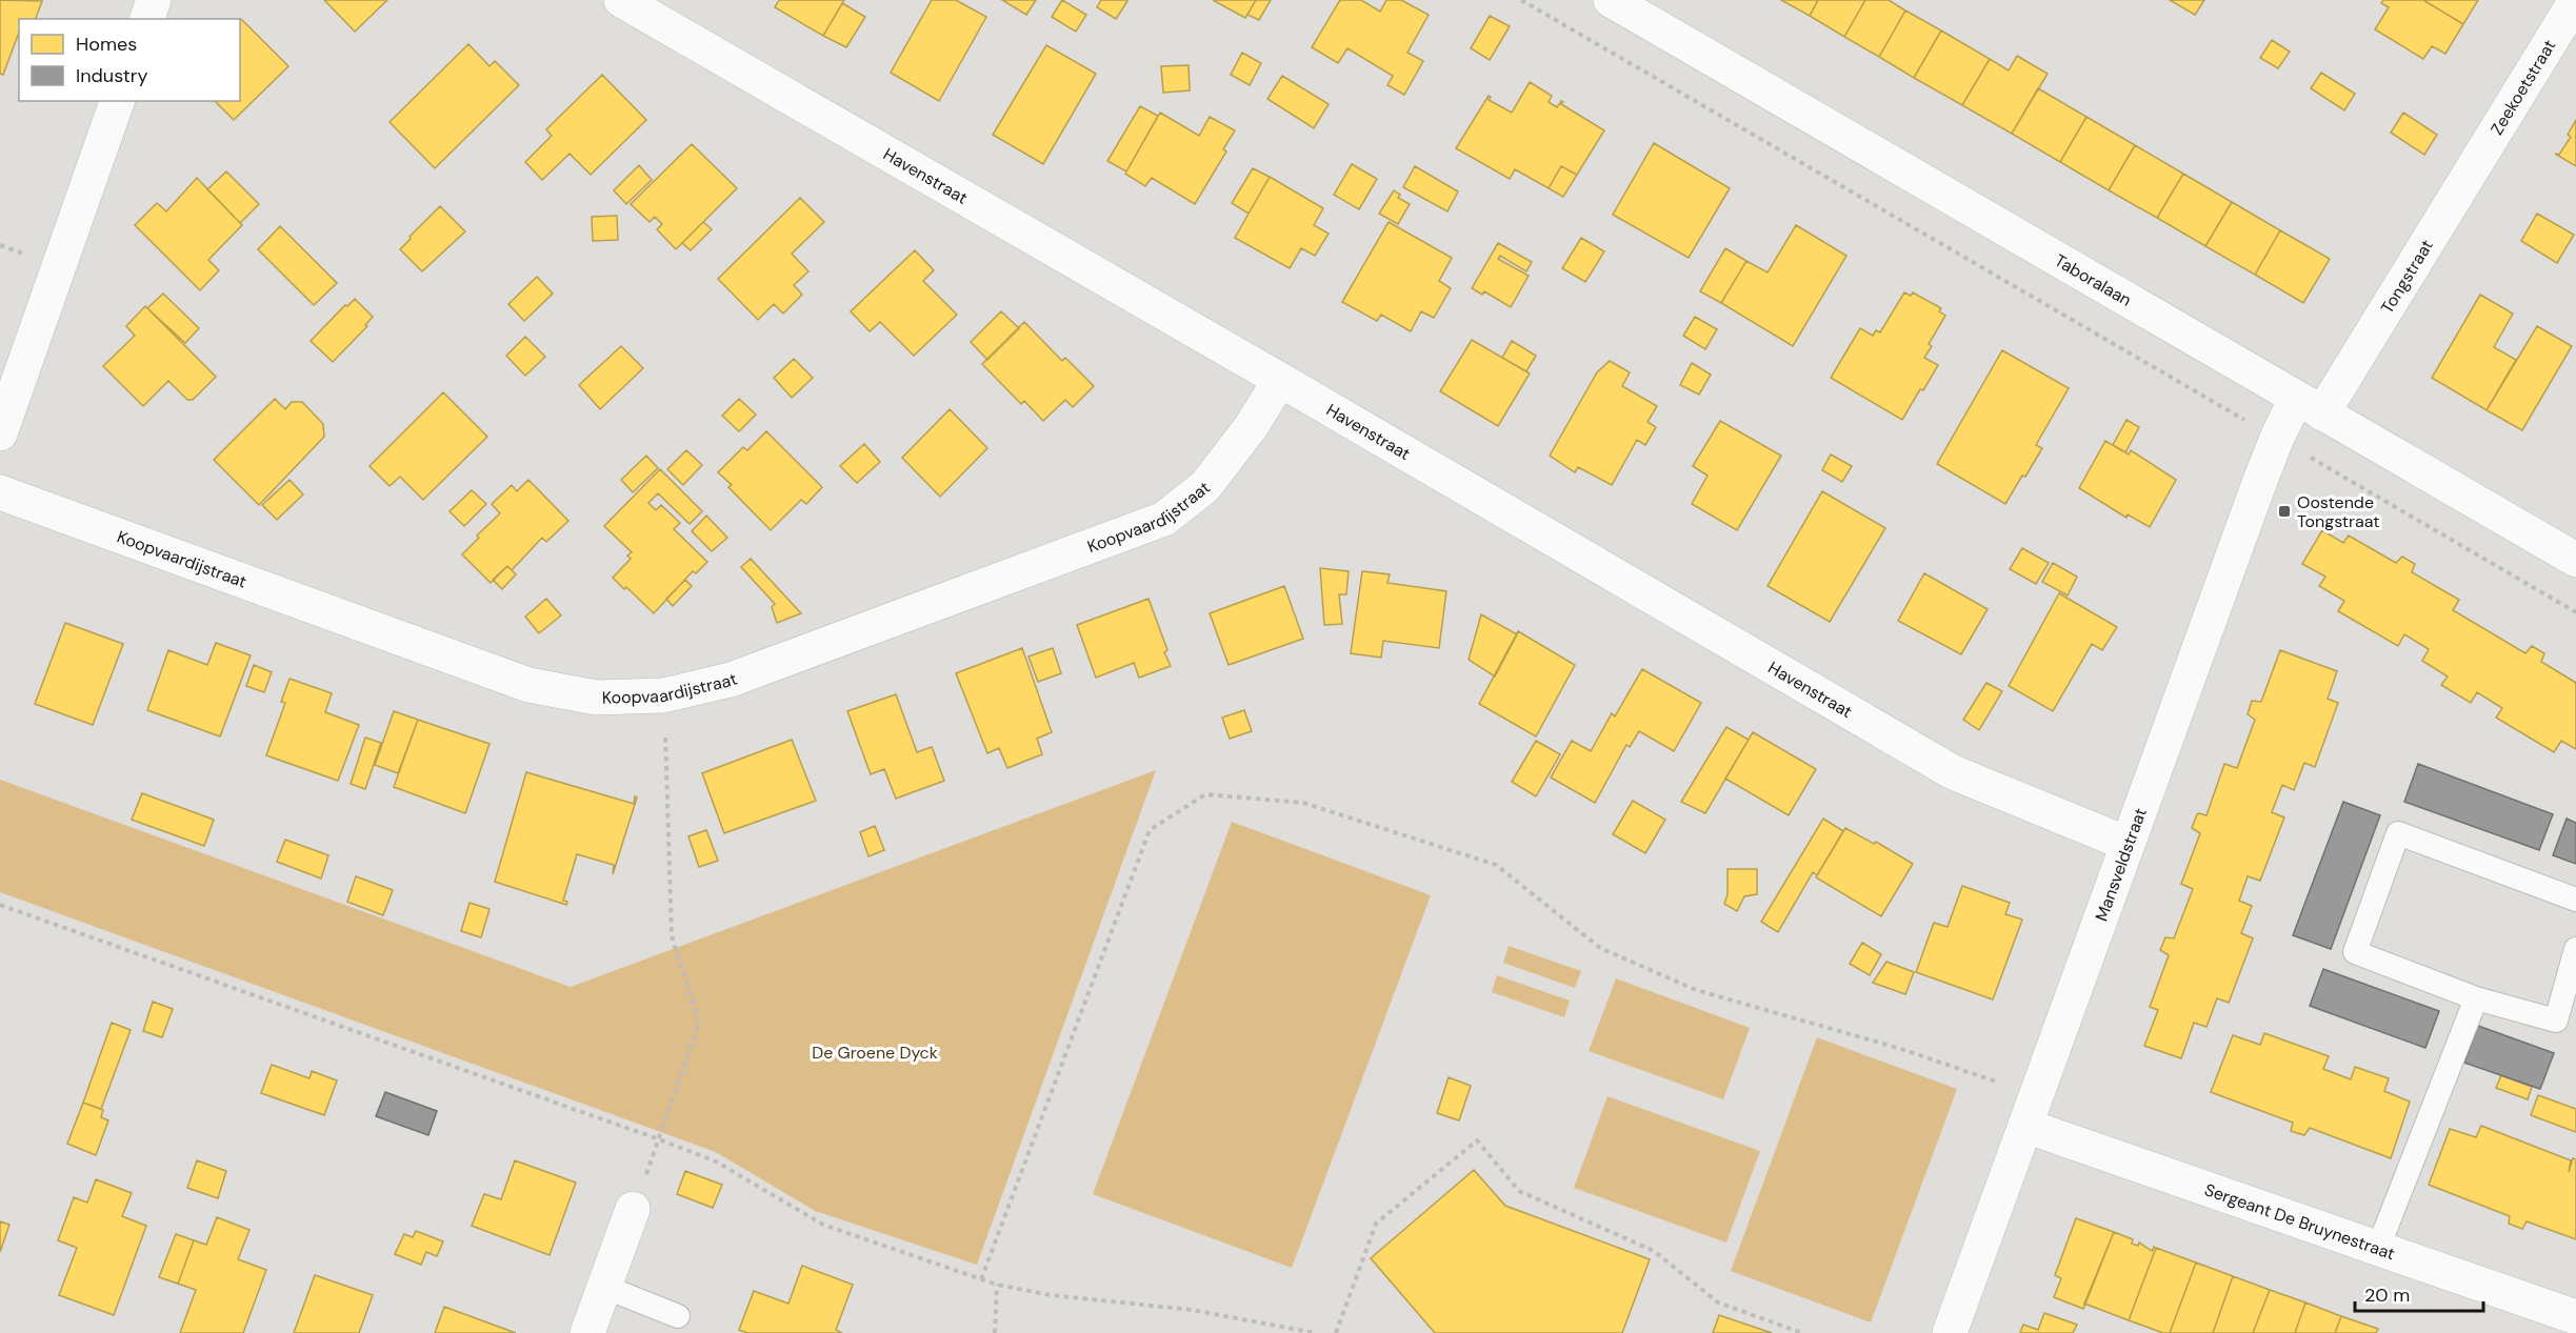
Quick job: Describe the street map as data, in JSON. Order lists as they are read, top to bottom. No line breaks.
{"streets":{"street":["Zeekoetstraat","Havenstraat","Tongstraat","Taboralaan","Koopvaardijstraat","Mansveldstraat","Sergeant De Bruynestraat"]},"crossings":[["Zeekoetstraat","Tongstraat"],["Havenstraat","Koopvaardijstraat"],["Havenstraat","Mansveldstraat"],["Tongstraat","Taboralaan"],["Tongstraat","Mansveldstraat"],["Taboralaan","Mansveldstraat"],["Mansveldstraat","Sergeant De Bruynestraat"]],"parks":["De Groene Dyck"],"places":{"transit":["Oostende Tongstraat"]},"legend":["Homes","Industry"],"scale_bar":"20 m"}
